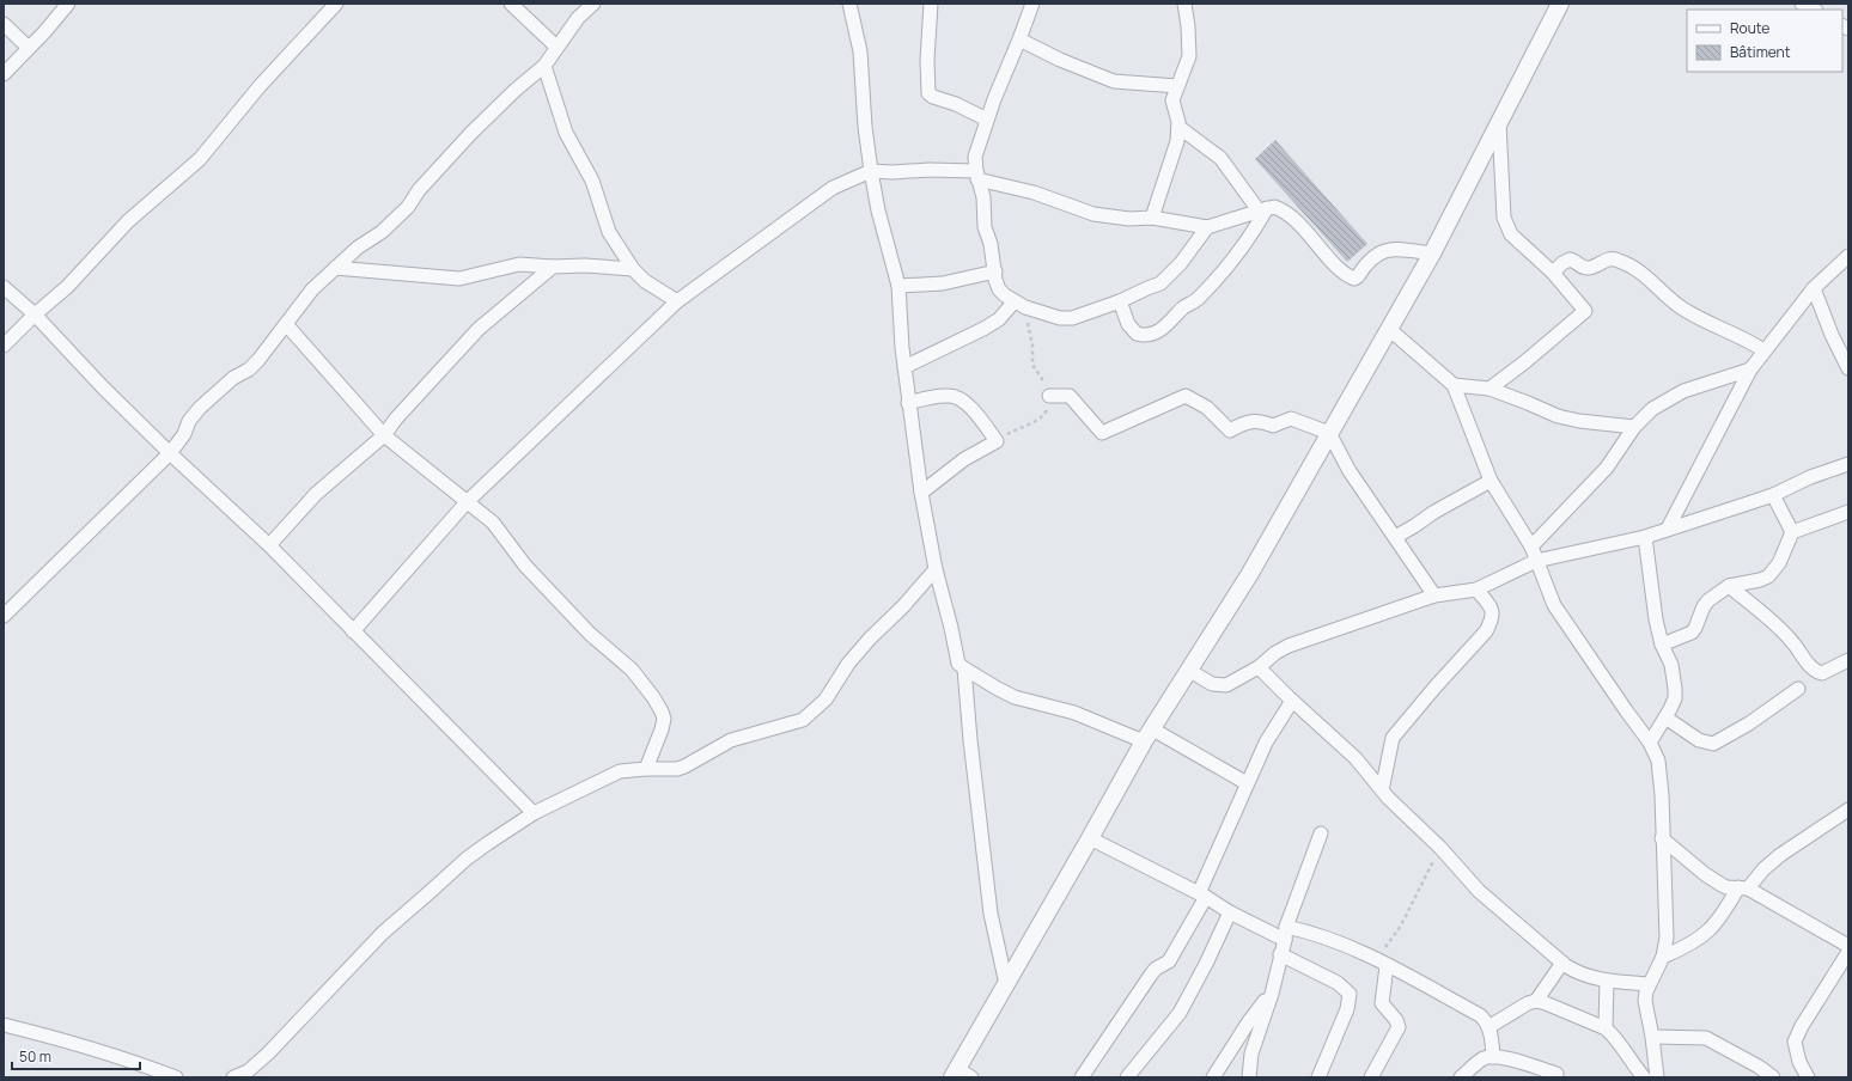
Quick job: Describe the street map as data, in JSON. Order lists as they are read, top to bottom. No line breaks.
{"legend":["Route","Bâtiment"],"scale_bar":"50 m"}
